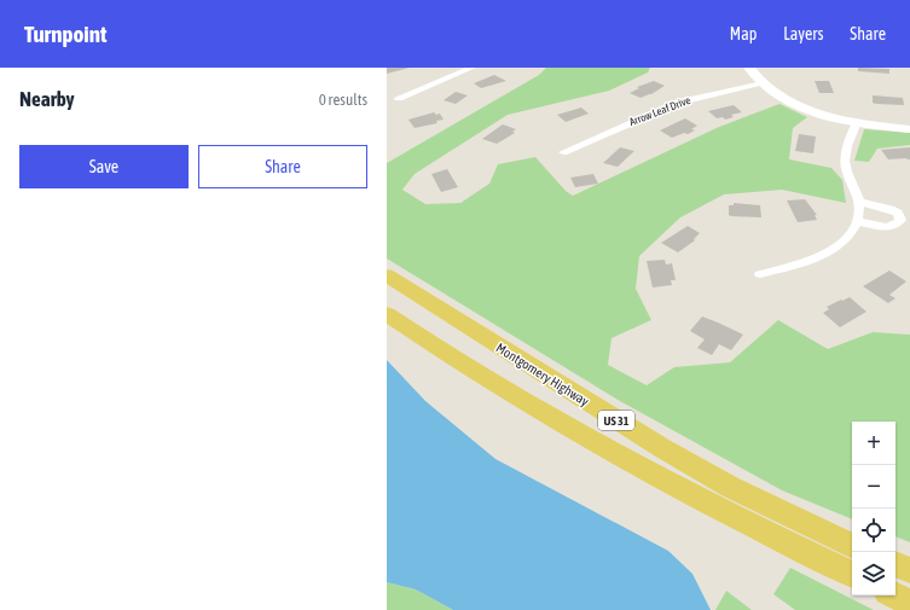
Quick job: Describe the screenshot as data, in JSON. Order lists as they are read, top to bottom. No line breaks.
{"streets":{"main road":["Montgomery Highway","US 31"],"street":["Arrow Leaf Drive"]},"page":{"header":"Turnpoint","nav":["Map","Layers","Share"],"heading":["Nearby","0 results"],"buttons":["Save","Share"],"map_buttons":["+","−"]}}
